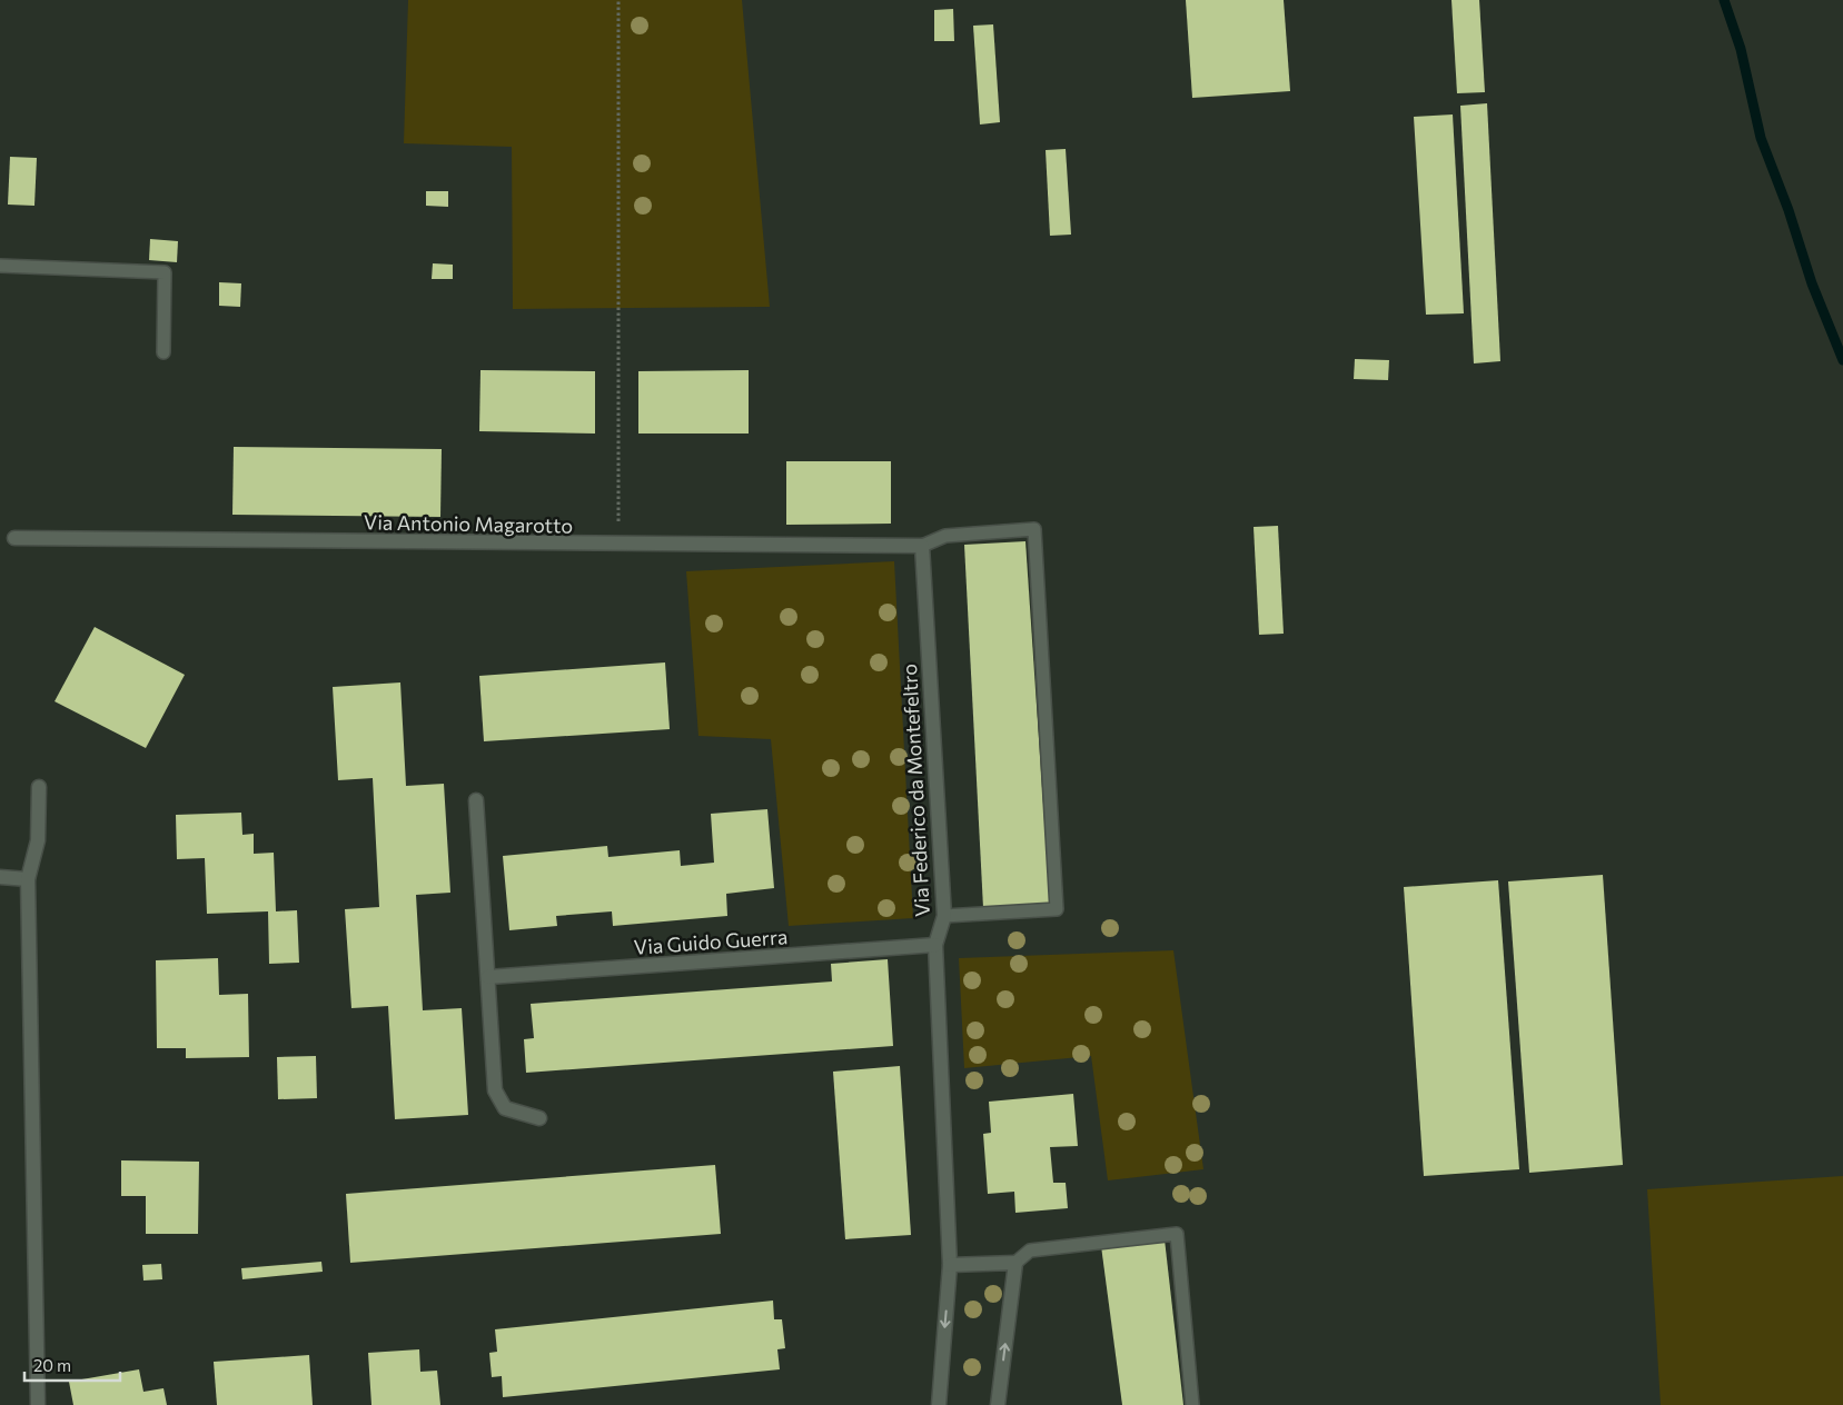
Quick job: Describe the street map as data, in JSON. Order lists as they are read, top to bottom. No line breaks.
{"streets":{"street":["Via Antonio Magarotto","Via Federico da Montefeltro","Via Guido Guerra"]},"crossings":[["Via Antonio Magarotto","Via Federico da Montefeltro"],["Via Federico da Montefeltro","Via Guido Guerra"]],"scale_bar":"20 m"}
